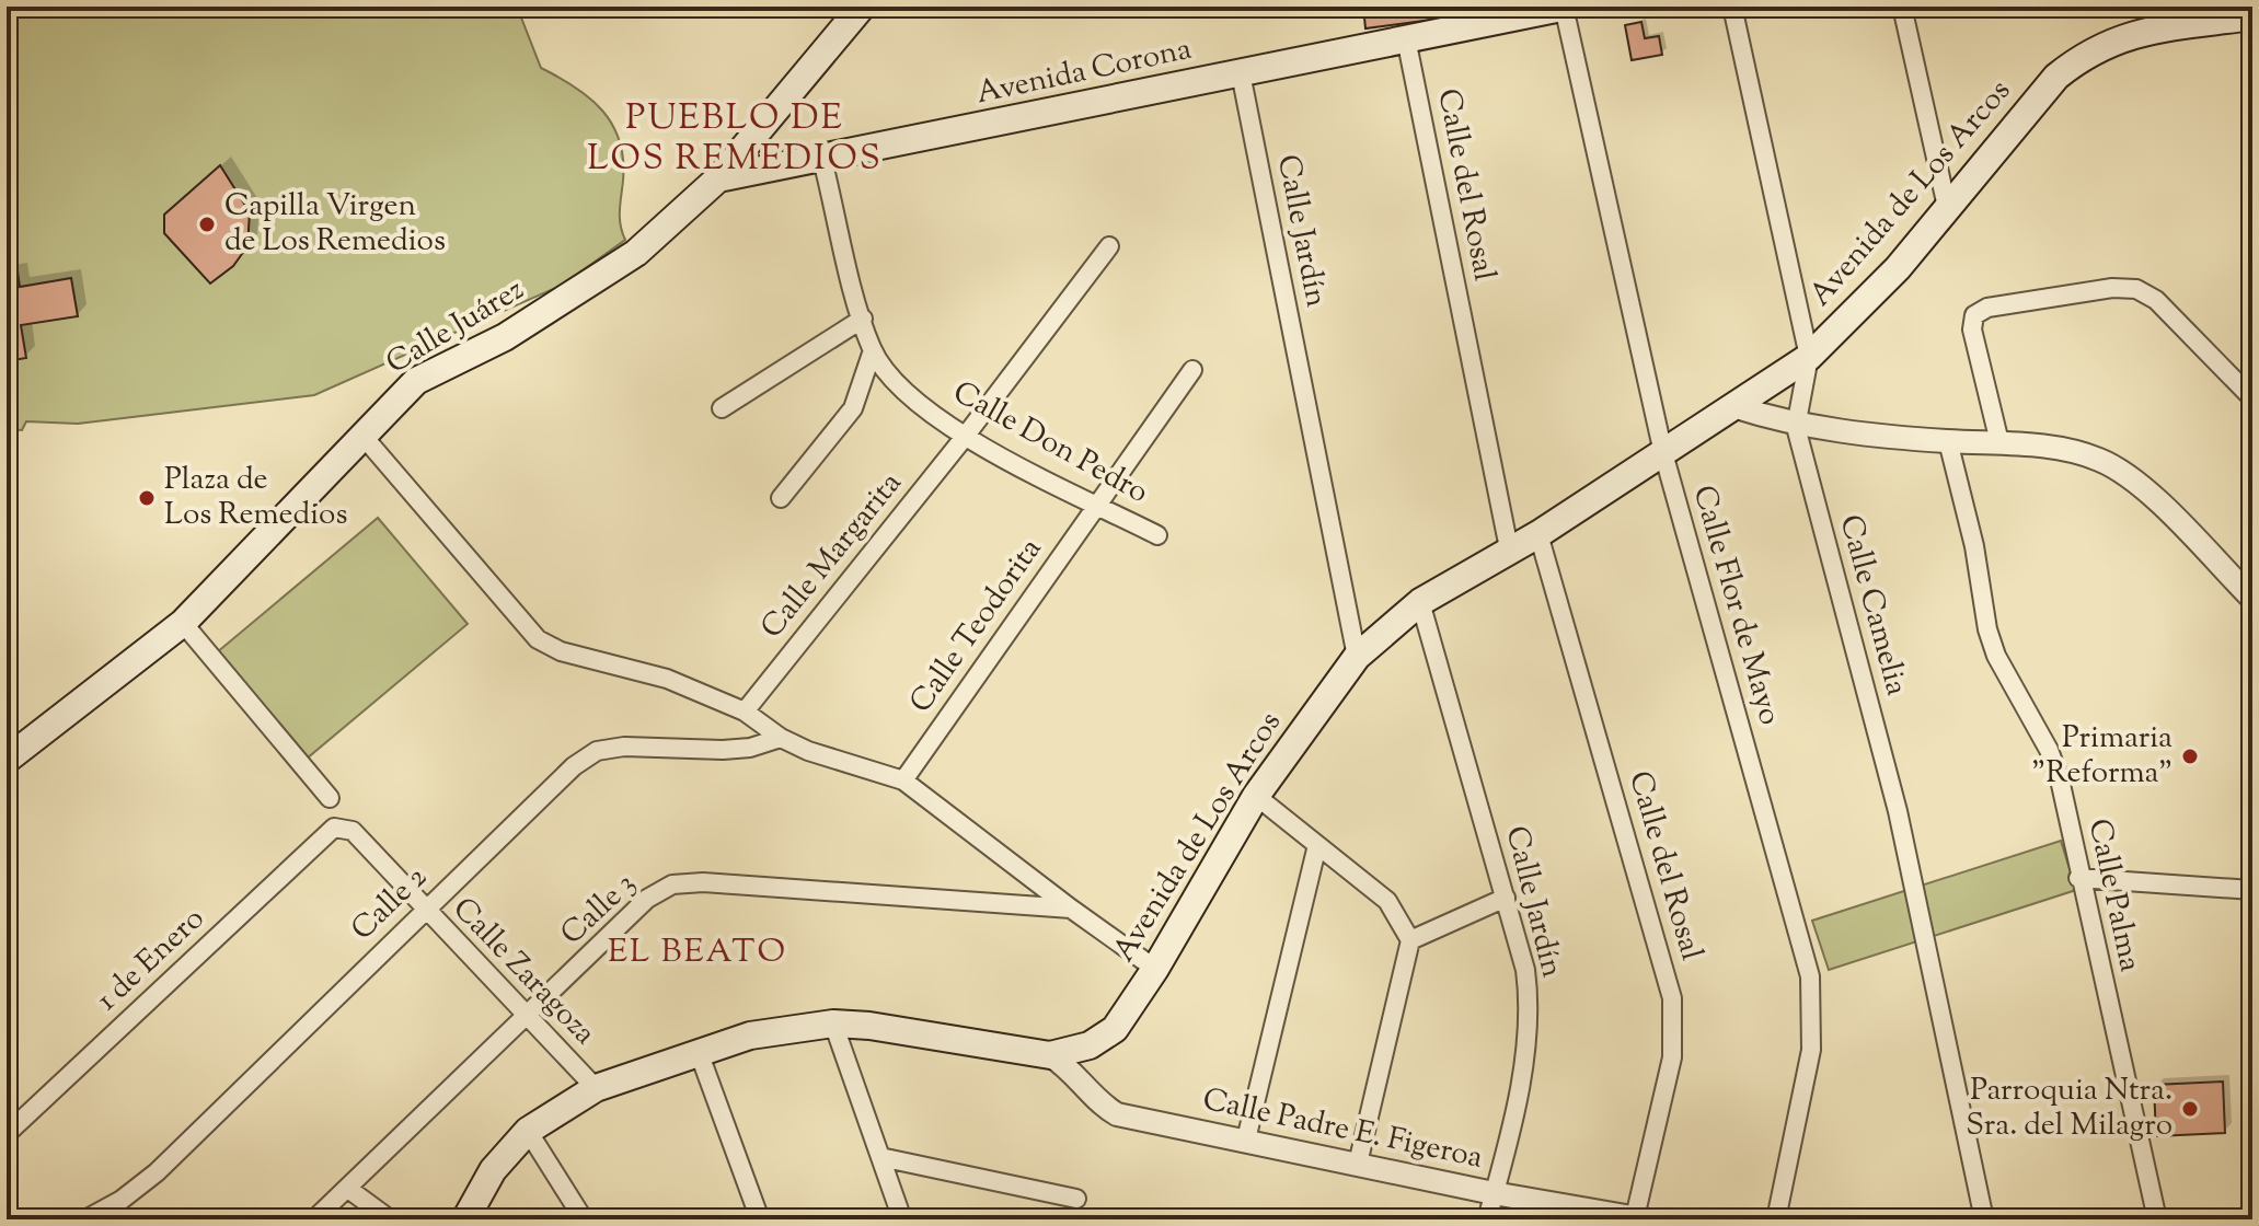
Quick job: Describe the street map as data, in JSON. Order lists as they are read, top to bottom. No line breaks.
{"streets":{"main road":["Avenida Corona","Avenida de Los Arcos","Calle Juárez"],"street":["Calle del Rosal","Calle Jardín","Calle Don Pedro","Calle Margarita","Calle Flor de Mayo","Calle Camelia","Calle Teodorita","Calle Palma","Calle 2","Calle 3","1 de Enero","Calle Zaragoza","Calle Padre E. Figeroa"]},"crossings":[["Avenida Corona","Calle del Rosal"],["Avenida Corona","Calle Jardín"],["Avenida Corona","Calle Juárez"],["Avenida Corona","Calle Don Pedro"],["Avenida Corona","Calle Flor de Mayo"],["Calle del Rosal","Avenida de Los Arcos"],["Calle del Rosal","Calle Padre E. Figeroa"],["Avenida de Los Arcos","Calle Jardín"],["Avenida de Los Arcos","Calle Flor de Mayo"],["Avenida de Los Arcos","Calle Camelia"],["Avenida de Los Arcos","Calle Zaragoza"],["Avenida de Los Arcos","Calle Padre E. Figeroa"],["Calle Jardín","Calle Padre E. Figeroa"],["Calle Don Pedro","Calle Margarita"],["Calle Don Pedro","Calle Teodorita"],["Calle 2","Calle Zaragoza"],["Calle 3","Calle Zaragoza"],["1 de Enero","Calle Zaragoza"]],"districts":["PUEBLO DE LOS REMEDIOS","EL BEATO"],"places":["Capilla Virgen de Los Remedios","Plaza de Los Remedios","Primaria \"Reforma\"","Parroquia Ntra. Sra. del Milagro"]}
